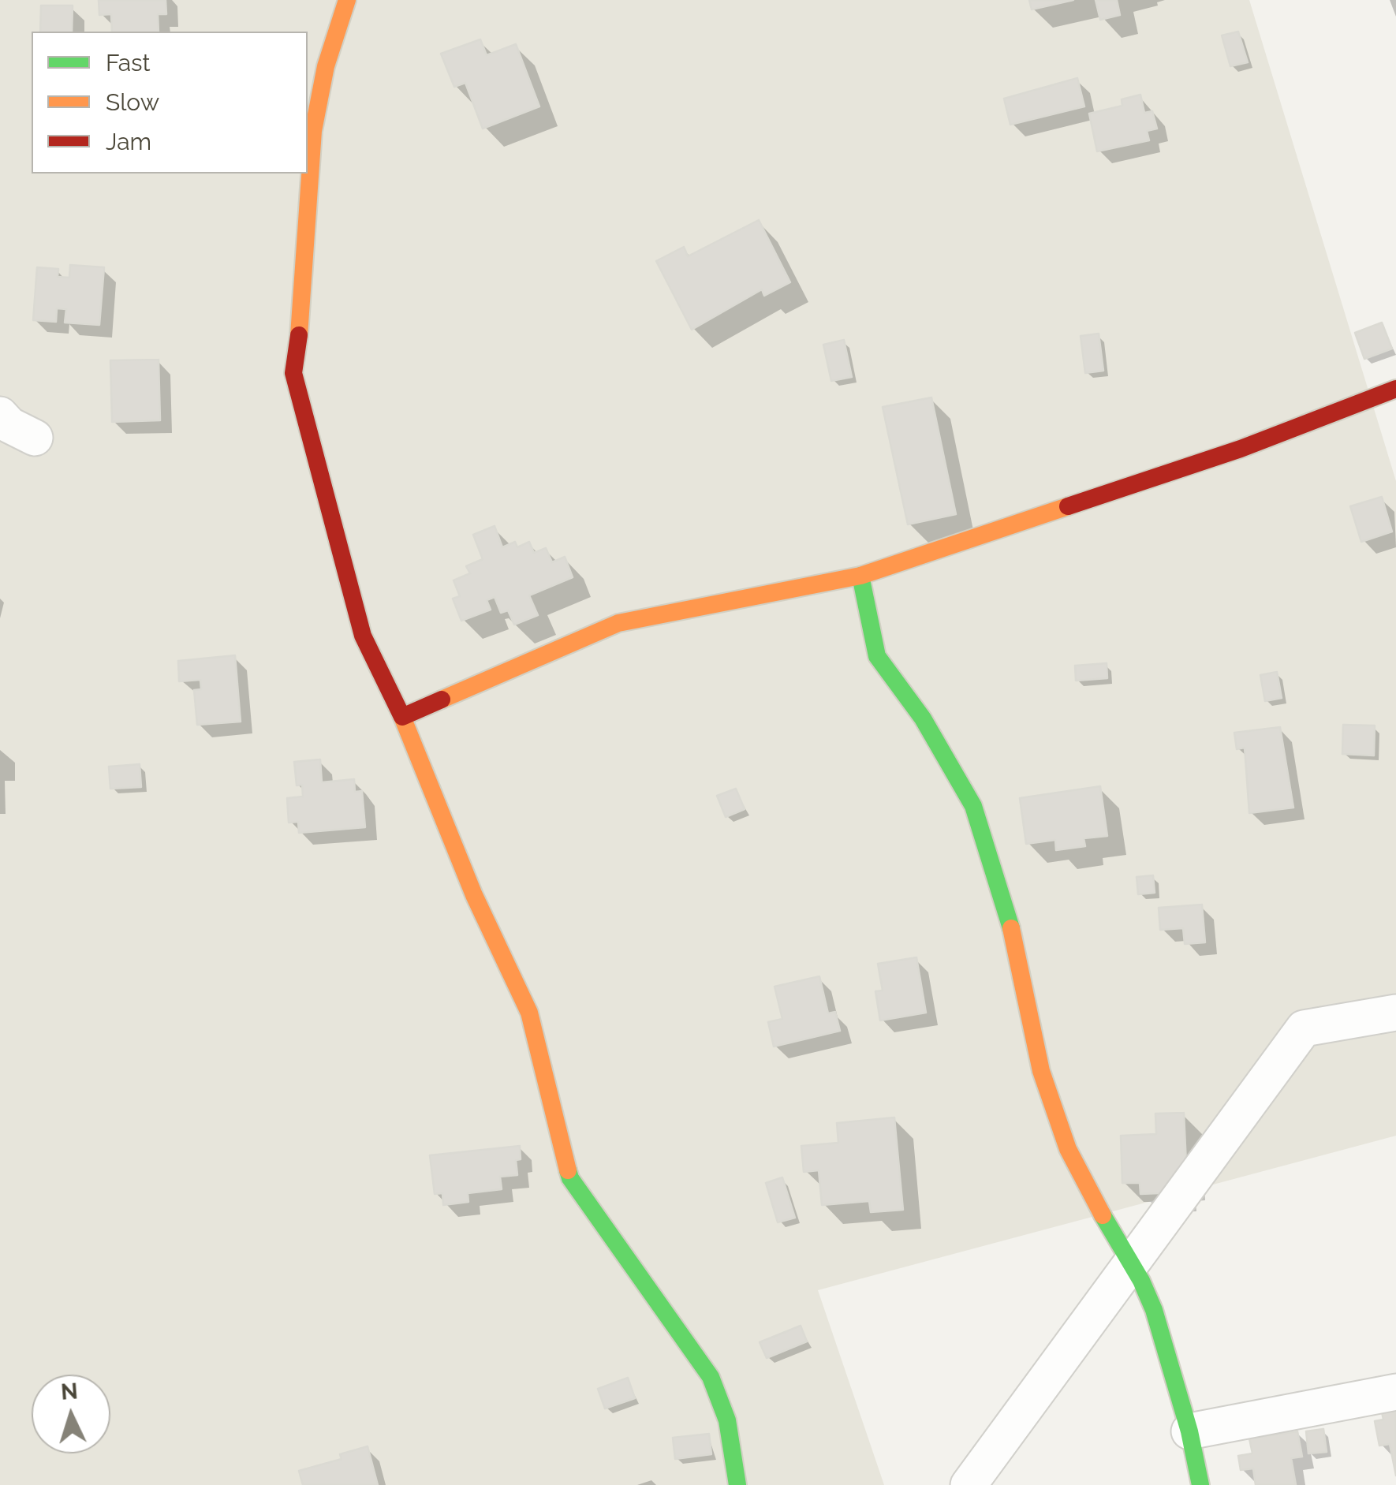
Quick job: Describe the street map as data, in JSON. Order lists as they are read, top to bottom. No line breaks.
{"legend":["Fast","Slow","Jam"],"north":"top"}
